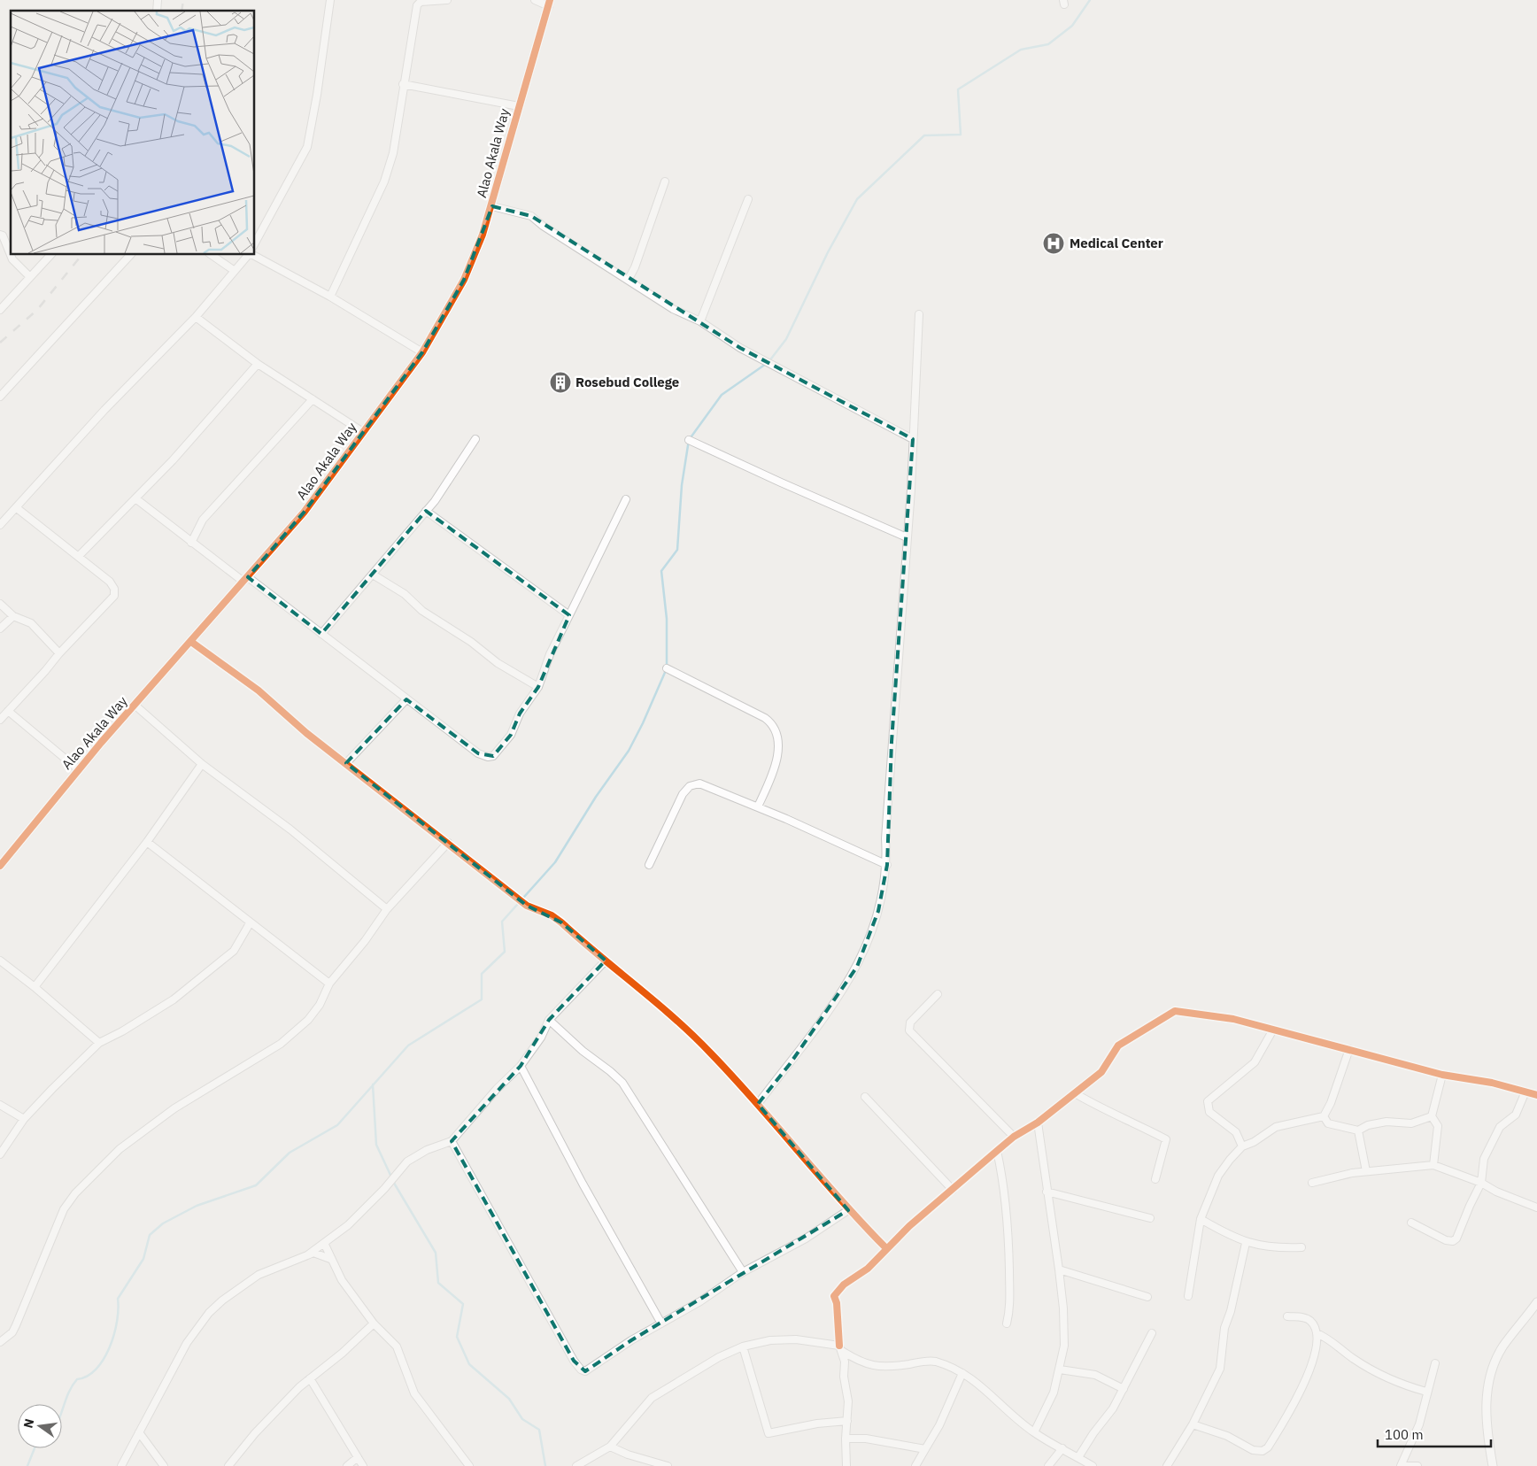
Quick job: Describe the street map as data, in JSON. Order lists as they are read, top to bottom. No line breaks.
{"streets":{"street":["Alao Akala Way"]},"places":{"hospital":["Medical Center"],"building":["Rosebud College"]},"scale_bar":"100 m","north":"left"}
